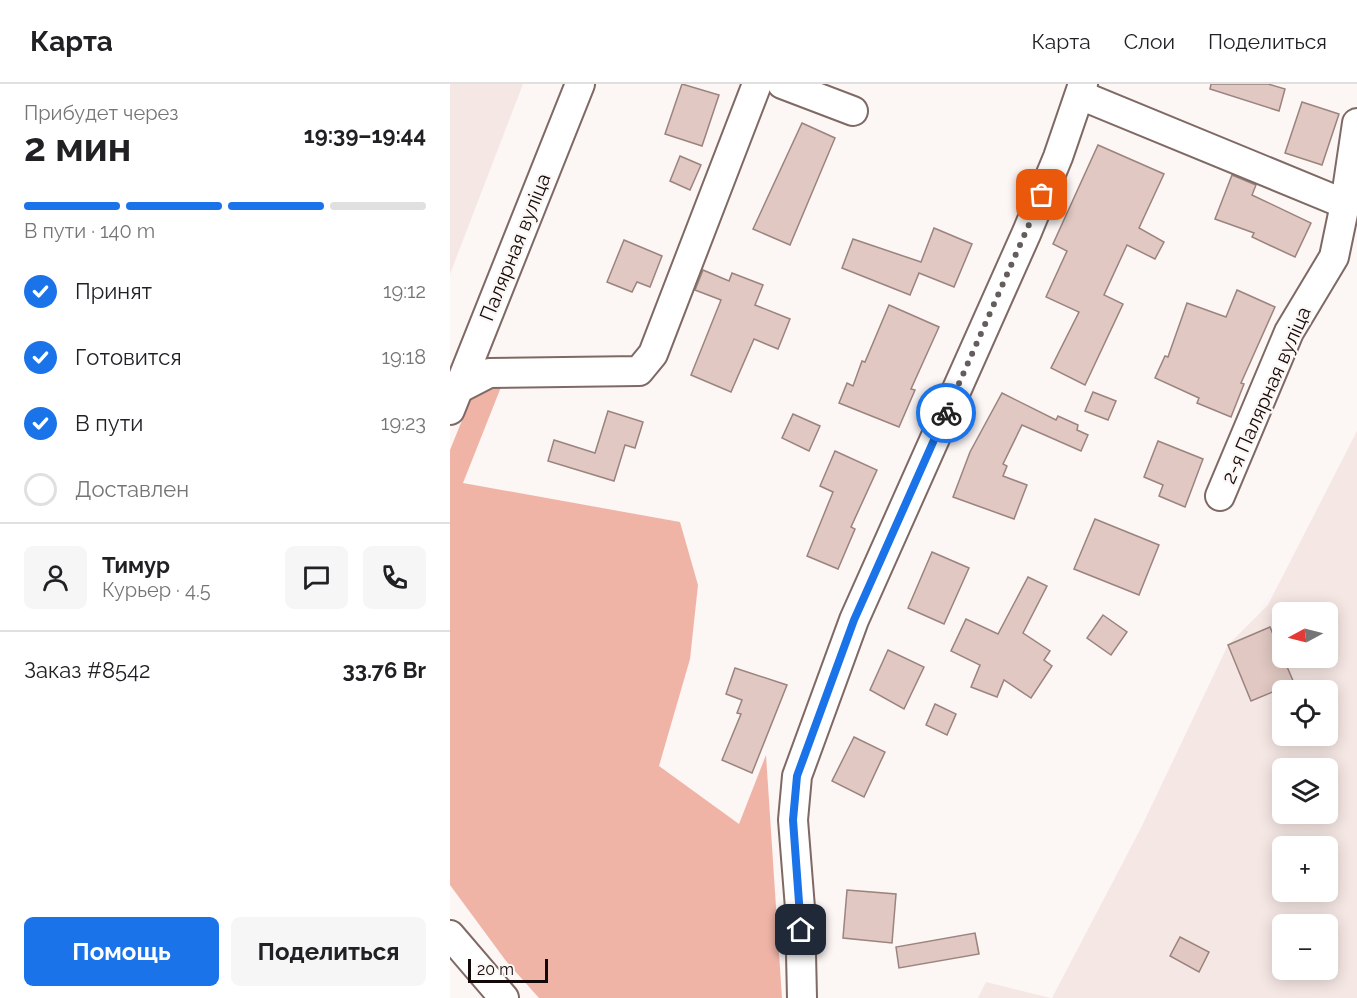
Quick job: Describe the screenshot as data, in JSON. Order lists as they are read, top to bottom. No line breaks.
{"streets":{"street":["Палярная вуліца","2-я Палярная вуліца"]},"scale_bar":"20 m","north":"left","page":{"header":"Карта","nav":["Карта","Слои","Поделиться"],"heading":["2 мин","Прибудет через","19:39–19:44"],"panel":["Тимур","Курьер · 4.5","Заказ #8542","33.76 Br"],"bar":"В пути · 140 m","list":[["Принят","19:12"],["Готовится","19:18"],["В пути","19:23"],"Доставлен"],"map_buttons":["+","−"],"buttons":["Помощь","Поделиться"],"scale":"20 m"}}
